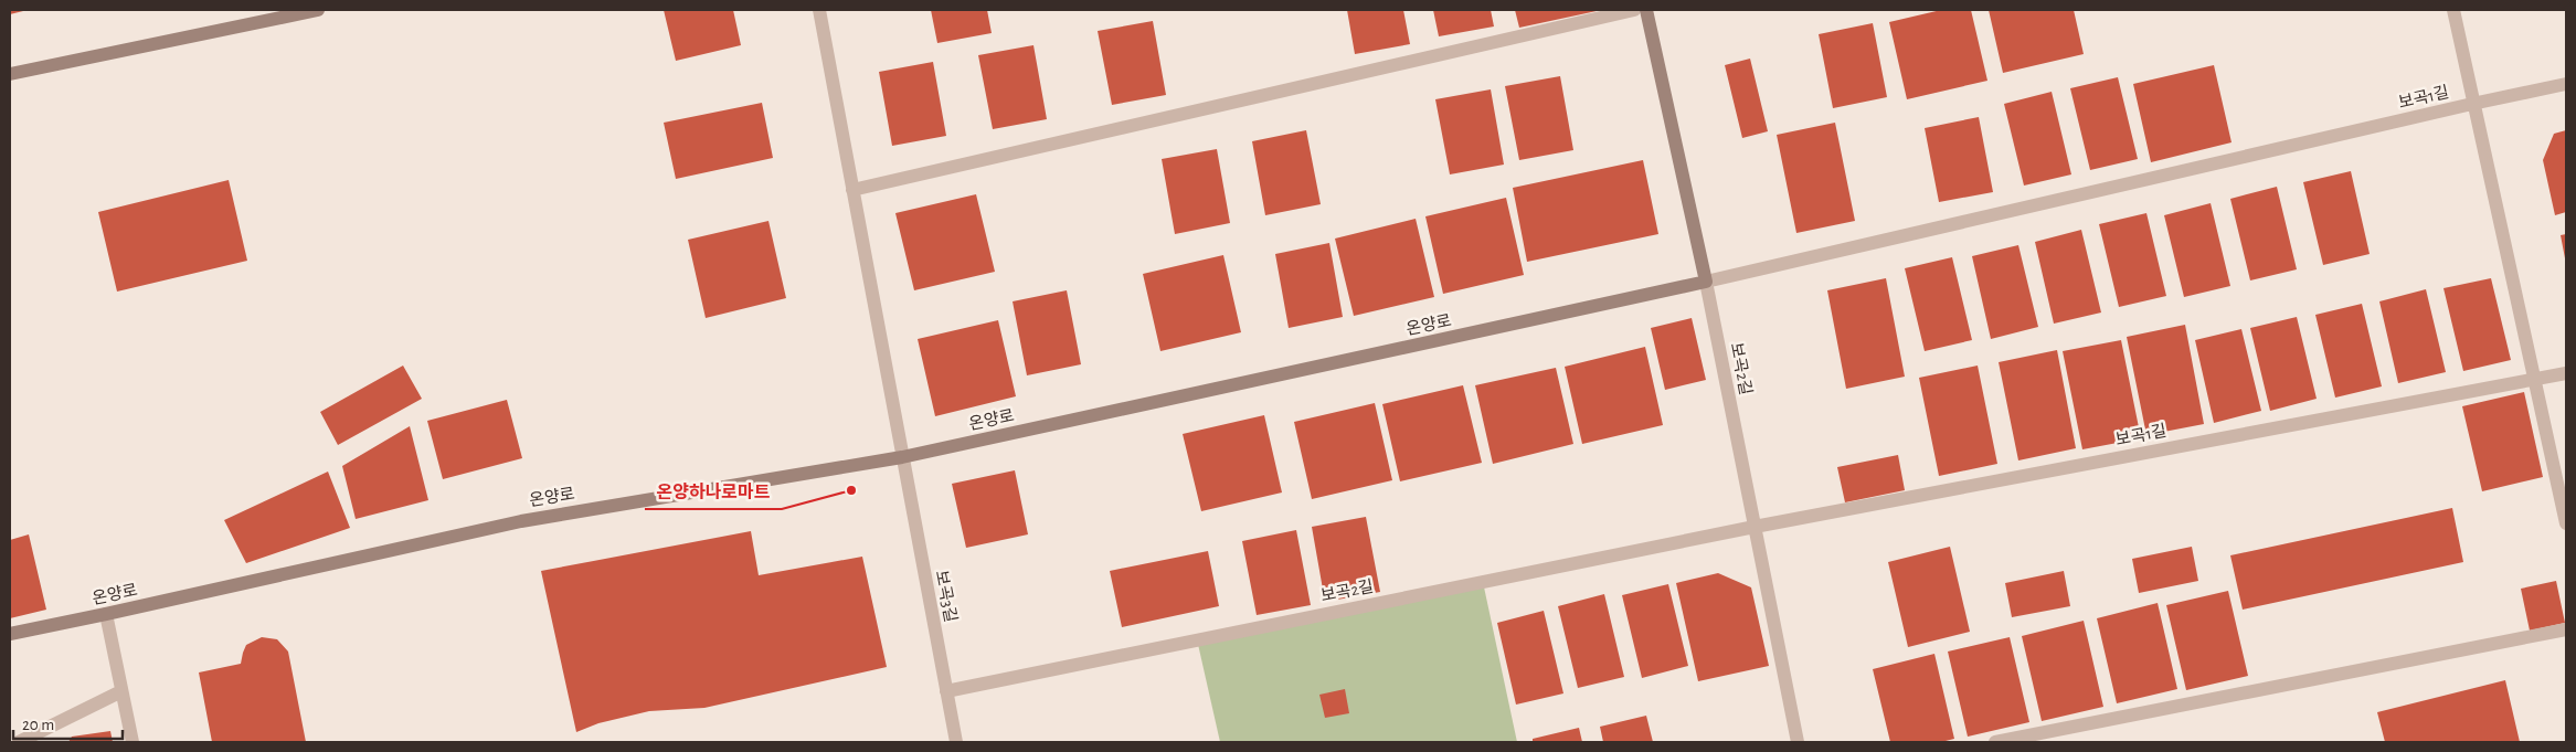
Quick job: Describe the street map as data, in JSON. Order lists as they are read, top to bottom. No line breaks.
{"streets":{"main road":["온양로"],"street":["보곡1길","보곡2길","보곡3길"]},"crossings":[["보곡1길","온양로"],["보곡1길","보곡2길"],["온양로","보곡2길"],["온양로","보곡3길"],["보곡2길","보곡3길"]],"places":["온양하나로마트"],"scale_bar":"20 m"}
